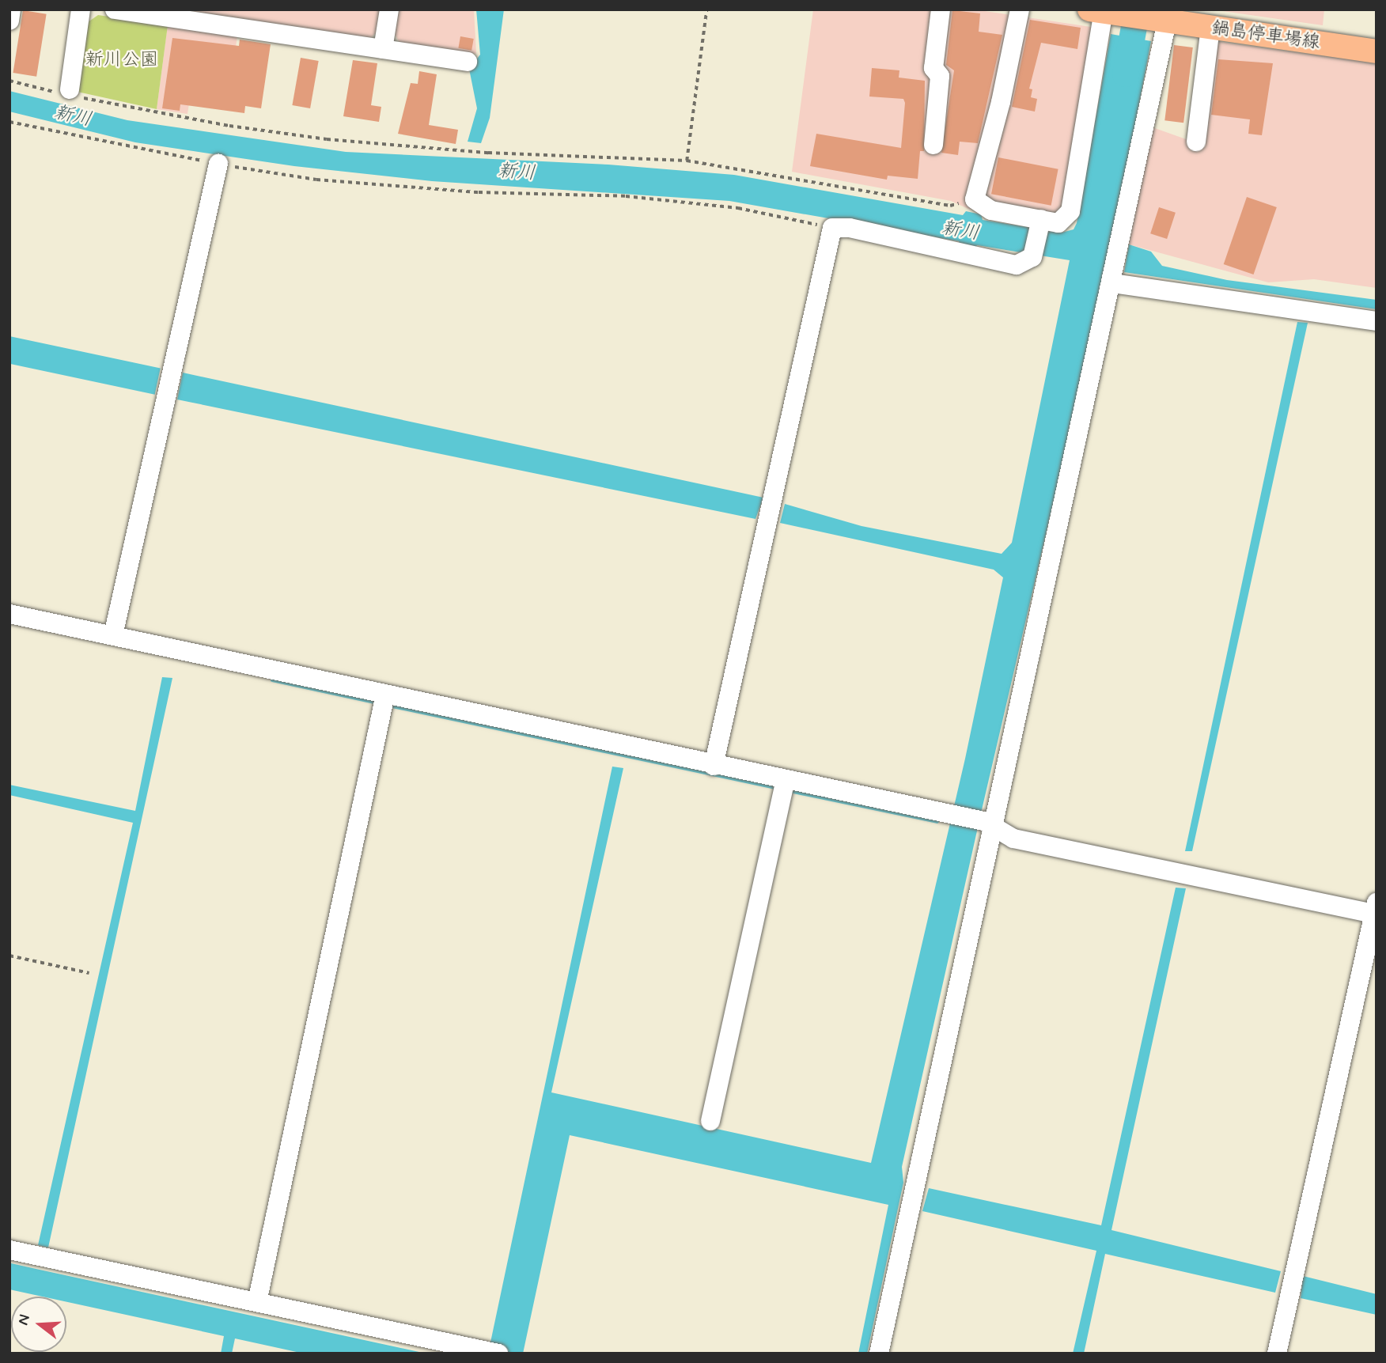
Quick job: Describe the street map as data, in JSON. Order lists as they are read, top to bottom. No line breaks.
{"streets":{"main road":["鍋島停車場線"]},"water":["新川"],"parks":["新川公園"],"north":"left"}
